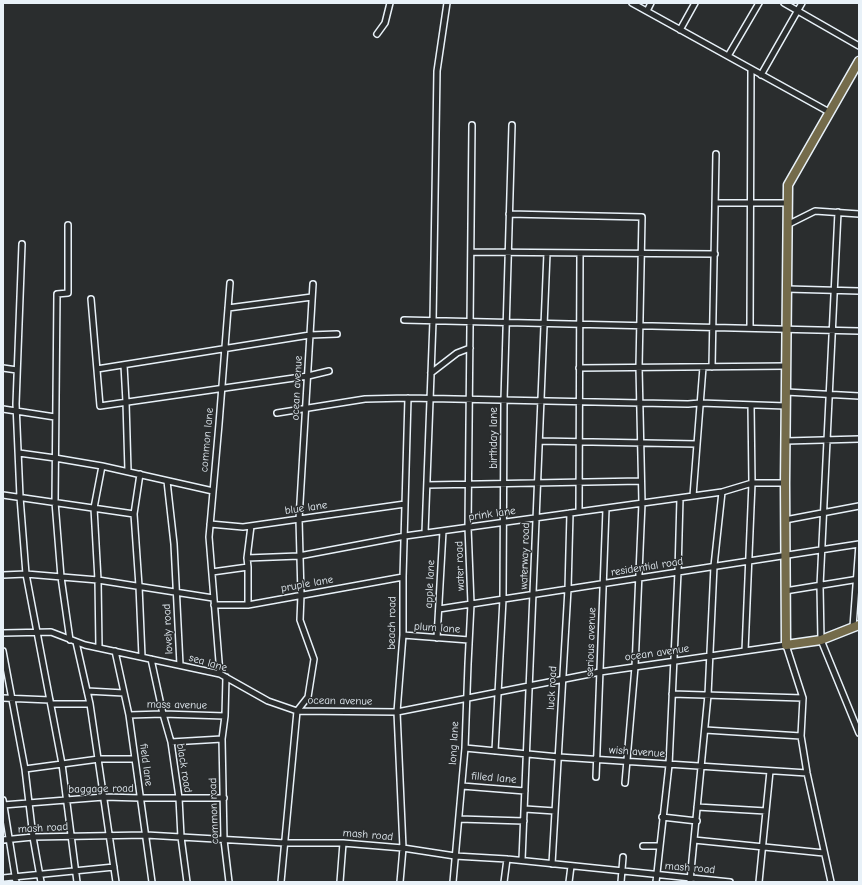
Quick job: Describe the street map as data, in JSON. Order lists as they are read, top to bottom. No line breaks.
{"streets":{"street":["ocean avenue","birthday lane","common lane","blue lane","prink lane","waterway road","water road","residential road","pruple lane","apple lane","beach road","plum lane","lovely road","serious avenue","sea lane","luck road","mass avenue","long lane","wish avenue","field lane","black road","filled lane","baggage road","common road","mash road"]},"crossings":[["ocean avenue","birthday lane"],["ocean avenue","blue lane"],["ocean avenue","prink lane"],["ocean avenue","waterway road"],["ocean avenue","pruple lane"],["ocean avenue","beach road"],["ocean avenue","serious avenue"],["ocean avenue","sea lane"],["ocean avenue","luck road"],["ocean avenue","long lane"],["birthday lane","prink lane"],["birthday lane","residential road"],["birthday lane","wish avenue"],["common lane","blue lane"],["common lane","pruple lane"],["common lane","sea lane"],["blue lane","beach road"],["prink lane","waterway road"],["prink lane","water road"],["prink lane","apple lane"],["prink lane","beach road"],["prink lane","serious avenue"],["prink lane","luck road"],["waterway road","residential road"],["waterway road","wish avenue"],["waterway road","filled lane"],["waterway road","mash road"],["water road","residential road"],["water road","long lane"],["residential road","apple lane"],["residential road","serious avenue"],["residential road","luck road"],["residential road","long lane"],["pruple lane","beach road"],["apple lane","plum lane"],["beach road","plum lane"],["beach road","mash road"],["plum lane","long lane"],["lovely road","sea lane"],["serious avenue","wish avenue"],["sea lane","field lane"],["sea lane","black road"],["sea lane","common road"],["luck road","wish avenue"],["luck road","mash road"],["mass avenue","field lane"],["mass avenue","black road"],["mass avenue","common road"],["long lane","wish avenue"],["long lane","filled lane"],["long lane","mash road"],["field lane","baggage road"],["field lane","mash road"],["black road","baggage road"],["black road","mash road"],["baggage road","common road"],["common road","mash road"]]}
